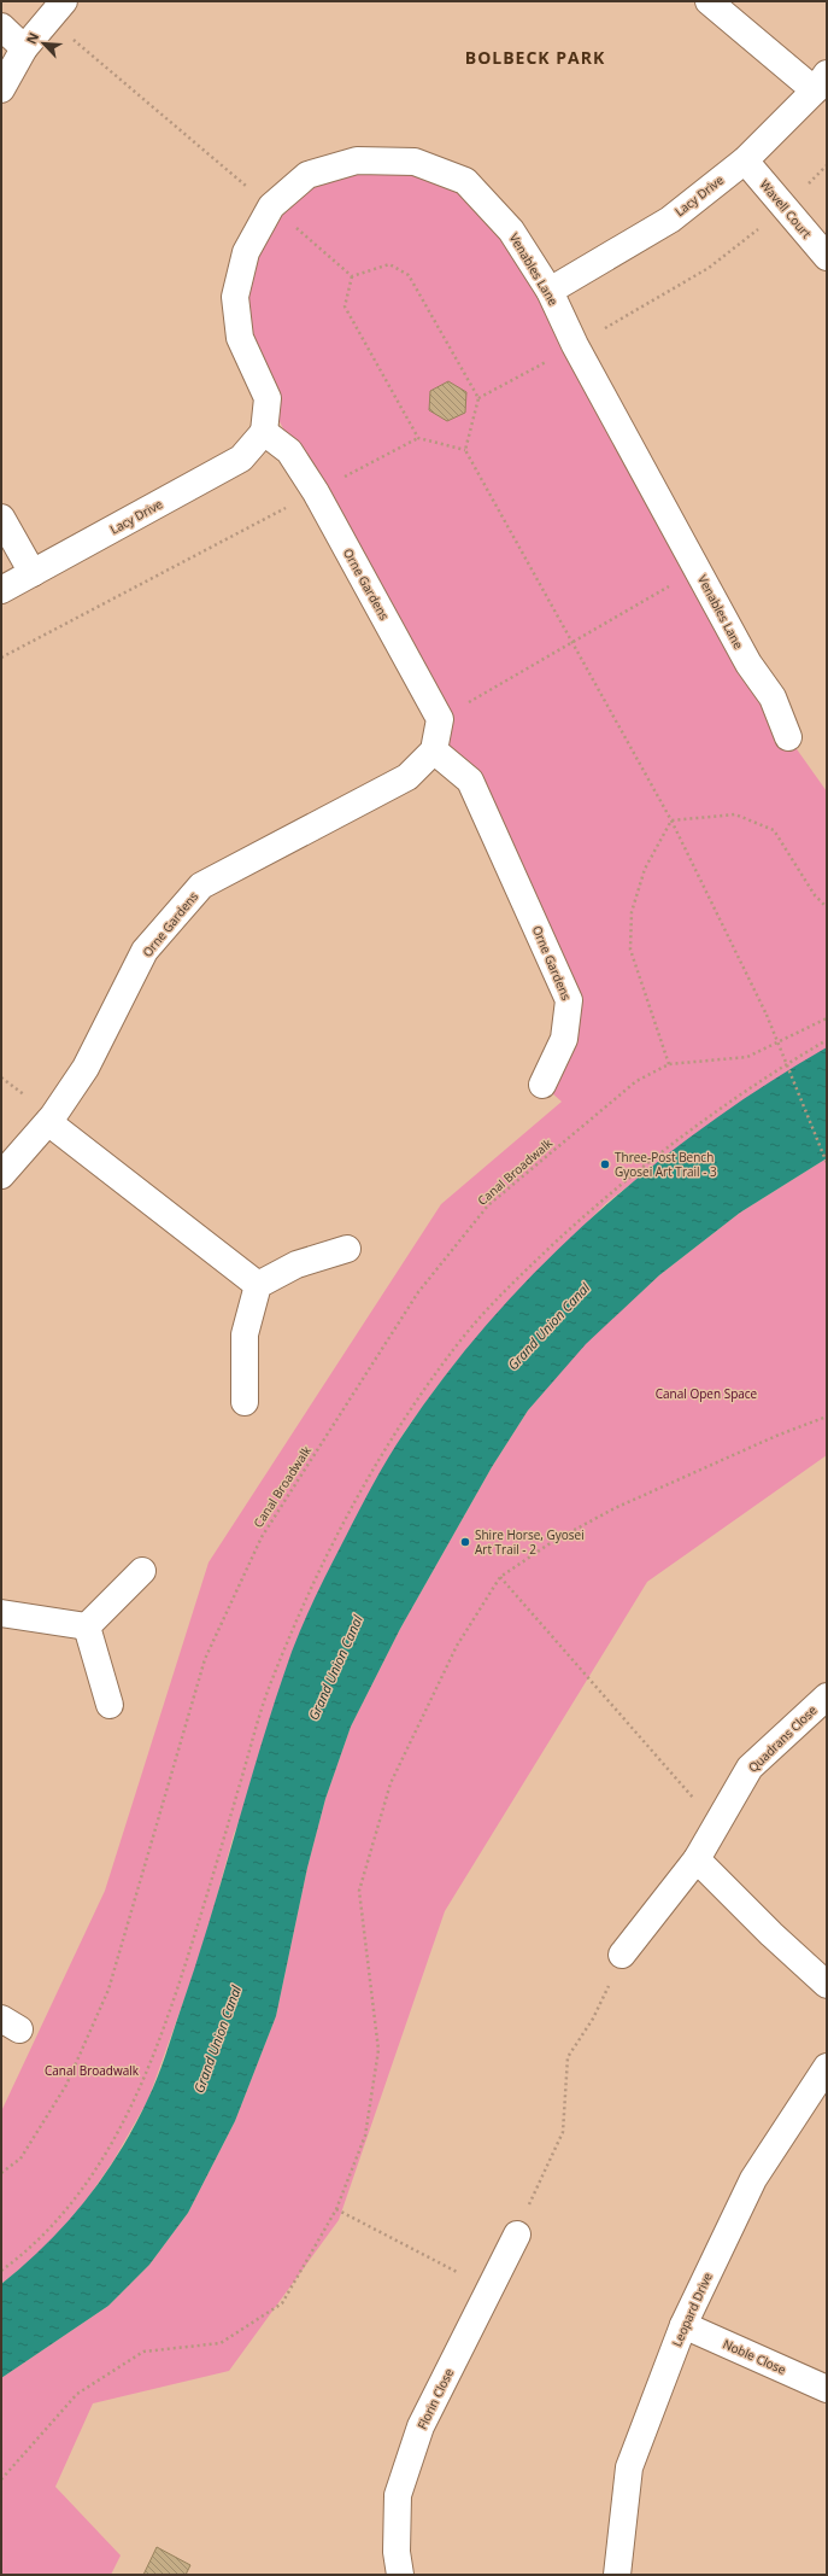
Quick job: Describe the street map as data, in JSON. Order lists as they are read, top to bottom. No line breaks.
{"streets":{"street":["Lacy Drive","Wavell Court","Venables Lane","Orne Gardens","Quadrans Close","Leopard Drive","Noble Close","Florin Close"],"path":["Canal Broadwalk"]},"crossings":[["Lacy Drive","Wavell Court"],["Lacy Drive","Venables Lane"],["Lacy Drive","Orne Gardens"],["Venables Lane","Orne Gardens"],["Leopard Drive","Noble Close"]],"districts":["BOLBECK PARK"],"water":["Grand Union Canal"],"parks":["Canal Open Space","Canal Broadwalk"],"places":["Three-Post Bench Gyosei Art Trail - 3","Shire Horse, Gyosei Art Trail - 2"],"north":"top left"}
